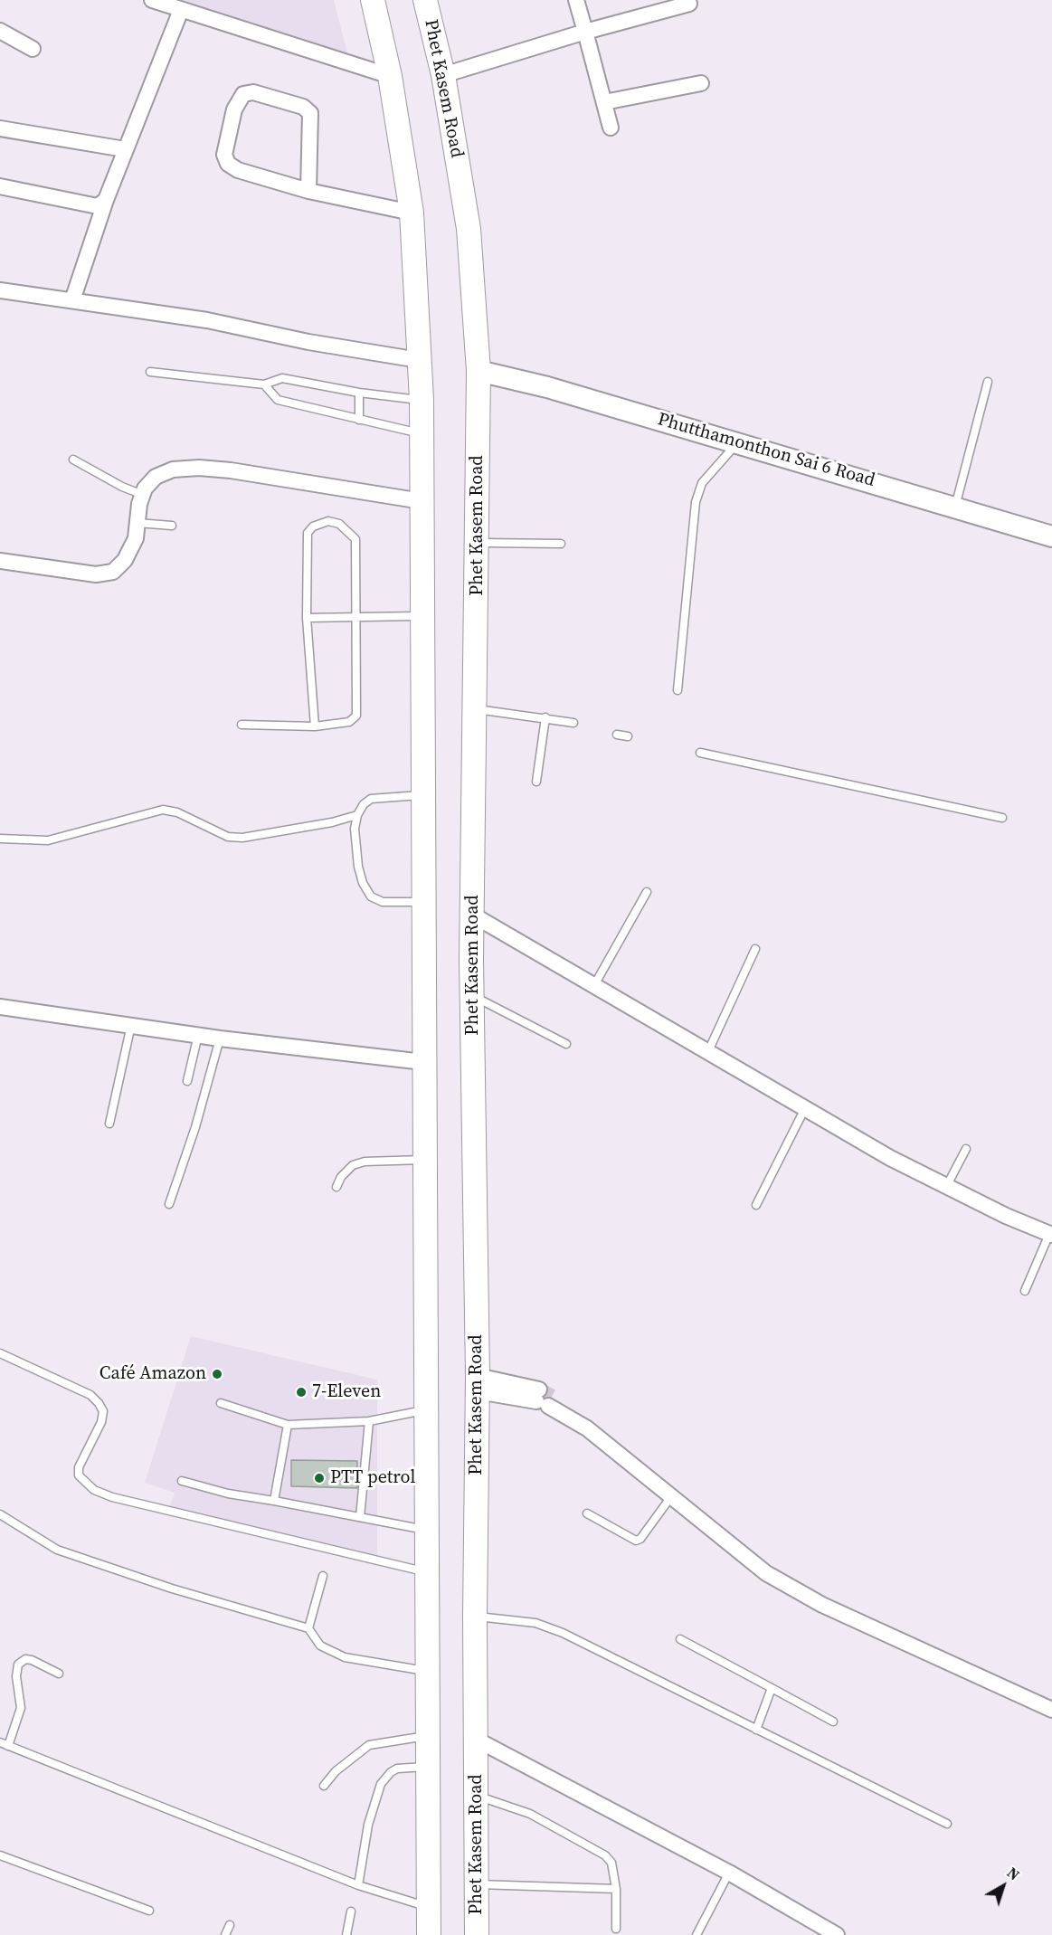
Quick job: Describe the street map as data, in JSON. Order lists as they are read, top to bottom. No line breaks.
{"streets":{"main road":["Phet Kasem Road","Phutthamonthon Sai 6 Road"]},"crossings":[["Phet Kasem Road","Phutthamonthon Sai 6 Road"]],"places":["Café Amazon","7-Eleven","PTT petrol"],"north":"top right"}
